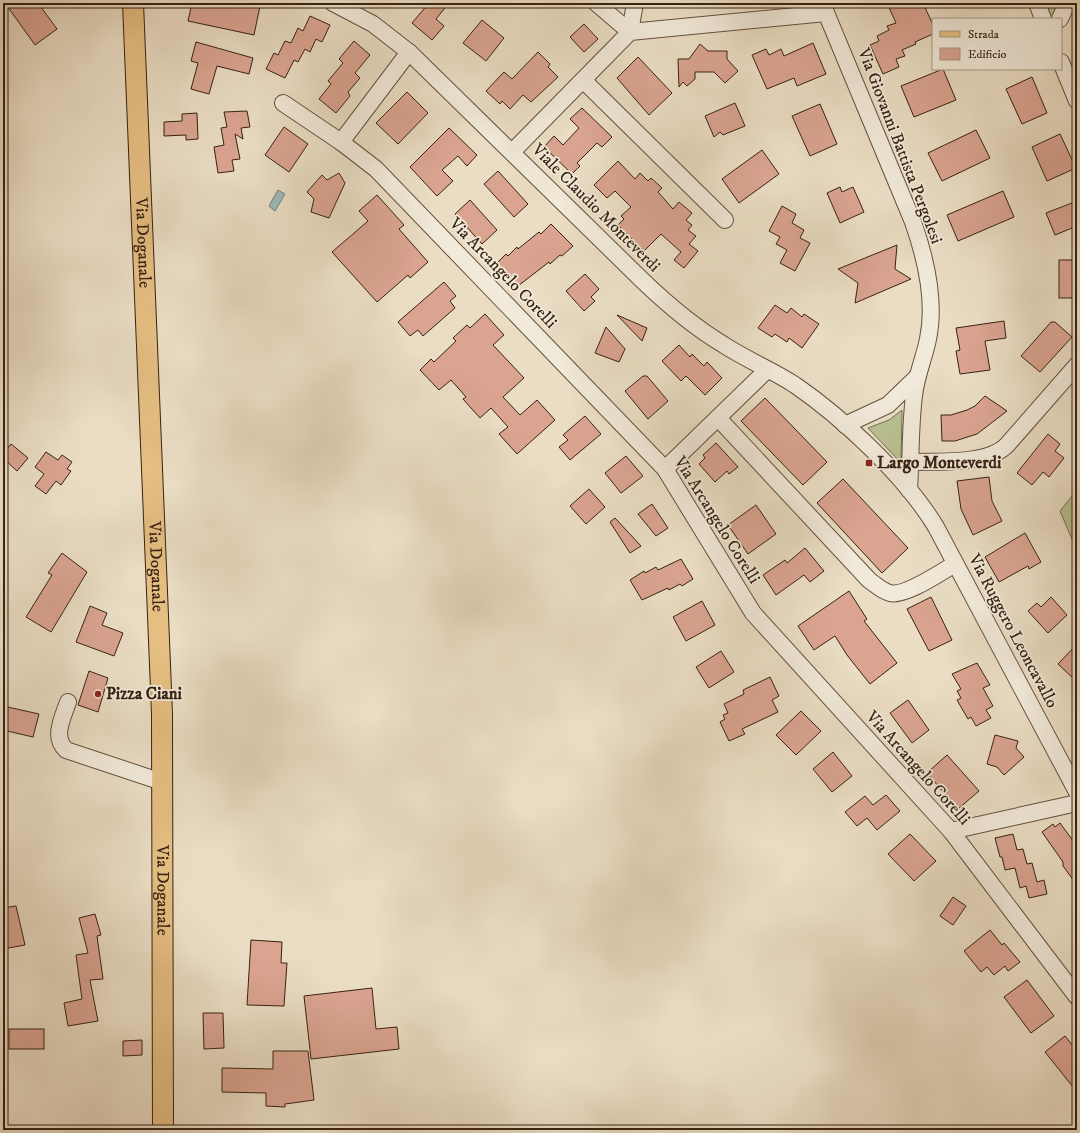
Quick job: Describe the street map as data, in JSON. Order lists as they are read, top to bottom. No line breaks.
{"streets":{"main road":["Via Doganale"],"street":["Via Giovanni Battista Pergolesi","Viale Claudio Monteverdi","Via Arcangelo Corelli","Via Ruggero Leoncavallo"]},"crossings":[["Via Giovanni Battista Pergolesi","Via Ruggero Leoncavallo"],["Viale Claudio Monteverdi","Via Ruggero Leoncavallo"]],"places":{"transit":["Largo Monteverdi"],"other":["Pizza Ciani"]},"legend":["Strada","Edificio"]}
